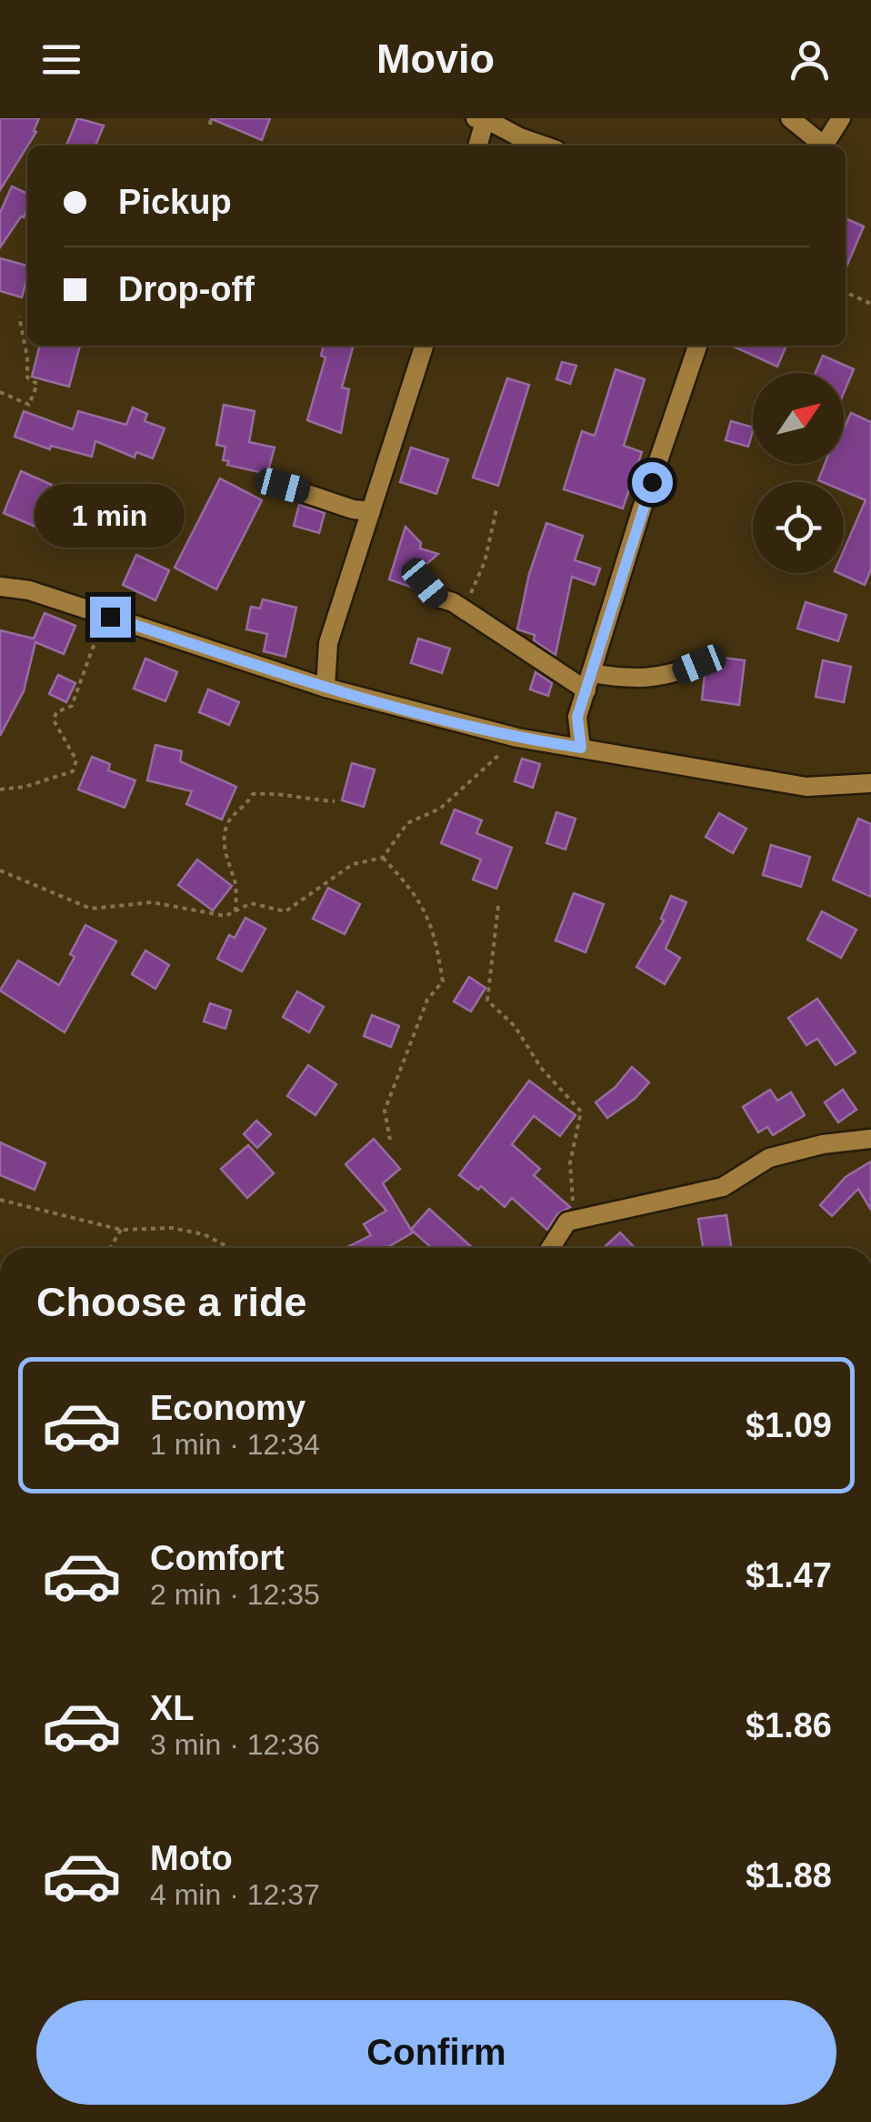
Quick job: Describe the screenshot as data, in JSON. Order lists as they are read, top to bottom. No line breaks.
{"north":"top right","page":{"header":"Movio","banner":["Pickup","Drop-off"],"bubble":"1 min","heading":"Choose a ride","list":[{"name":"Economy","note":"1 min · 12:34","value":"$1.09"},{"name":"Comfort","note":"2 min · 12:35","value":"$1.47"},{"name":"XL","note":"3 min · 12:36","value":"$1.86"},{"name":"Moto","note":"4 min · 12:37","value":"$1.88"}],"buttons":"Confirm"}}
